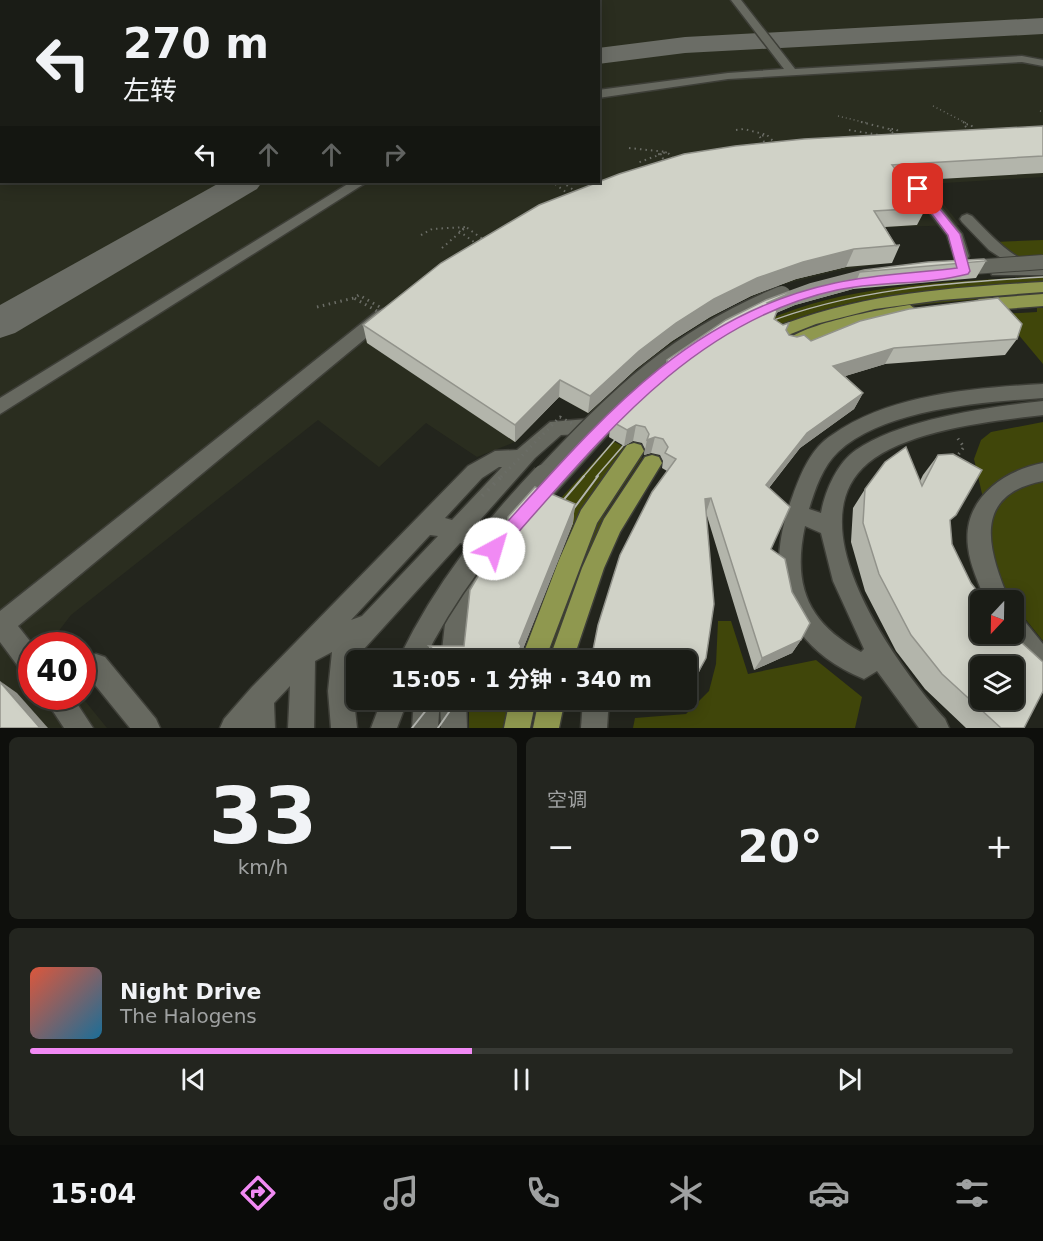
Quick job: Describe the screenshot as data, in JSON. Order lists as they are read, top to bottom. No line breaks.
{"north":"bottom","page":{"turn":["270 m","左转"],"limit":"40","trip":"15:05 · 1 分钟 · 340 m","tile":[["33","km/h"],"空调"],"heat":["−","20°","+"],"song":["Night Drive","The Halogens"],"tabs":"15:04"}}
